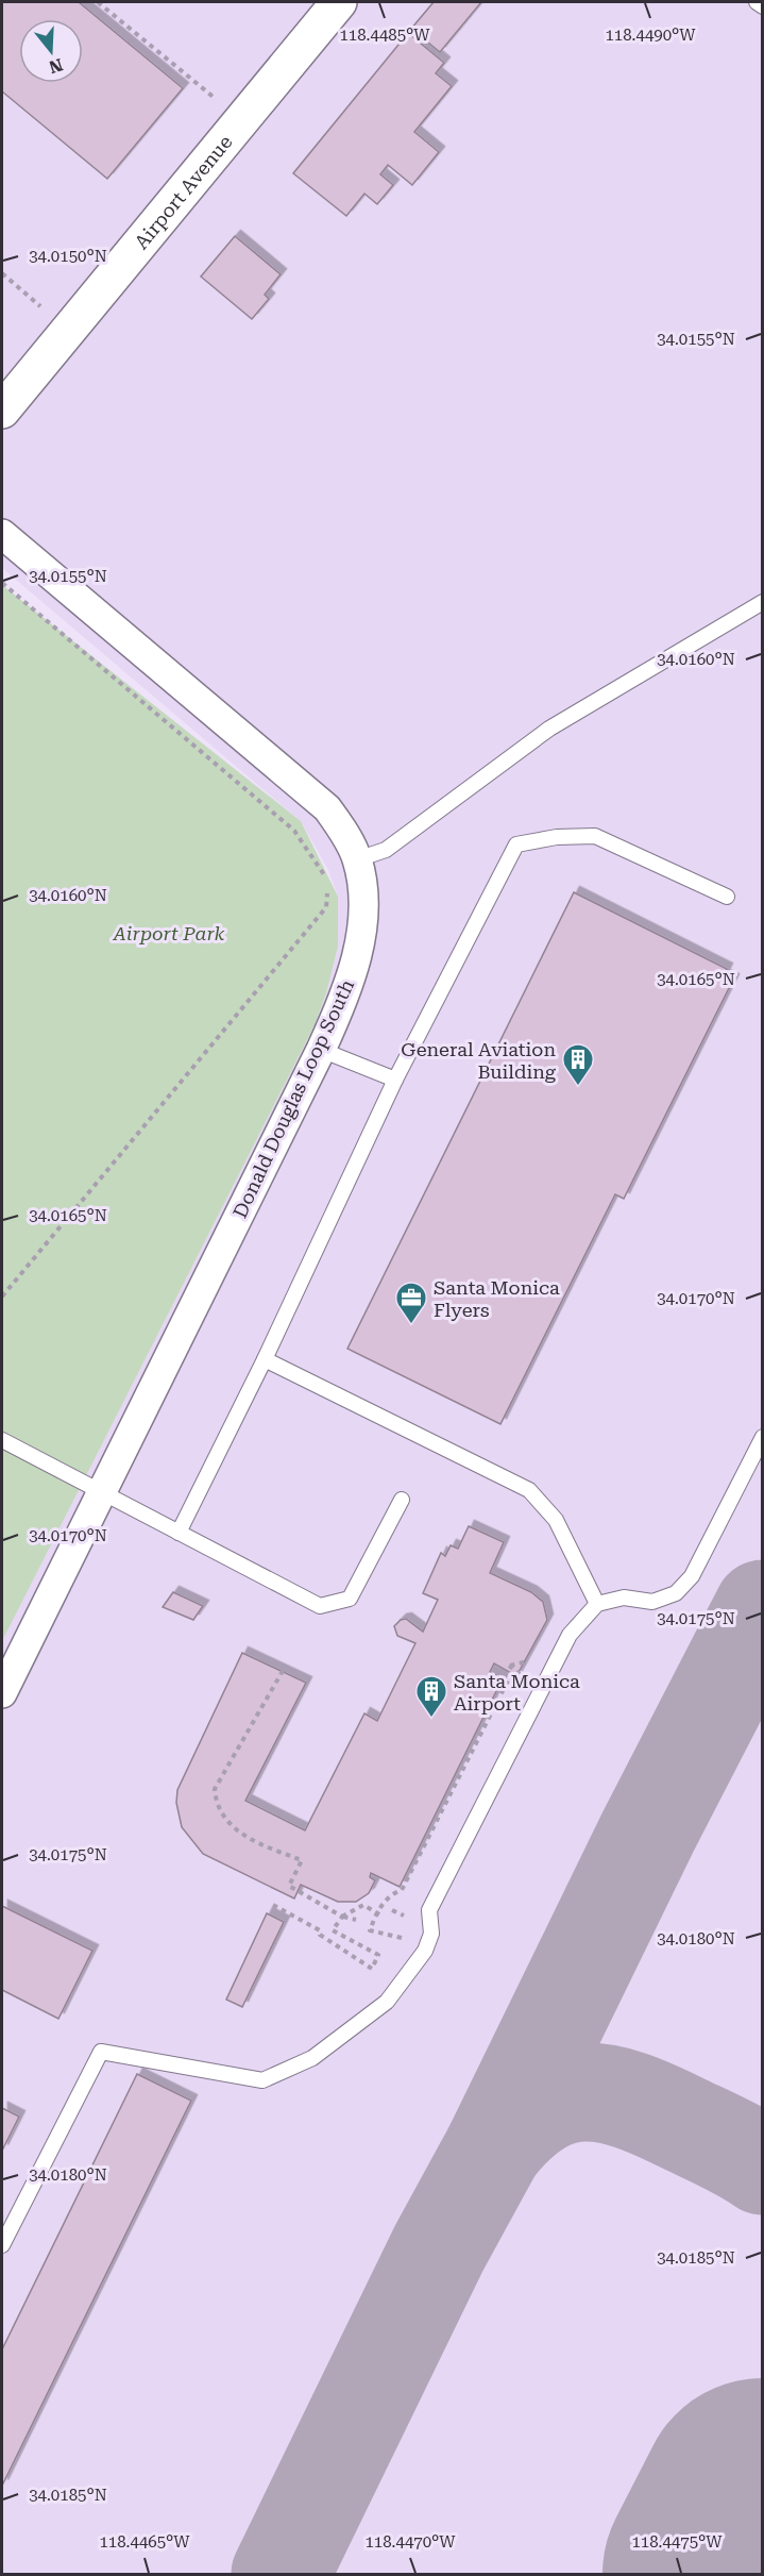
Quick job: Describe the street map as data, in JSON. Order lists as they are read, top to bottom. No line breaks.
{"streets":{"street":["Airport Avenue","Donald Douglas Loop South"]},"parks":["Airport Park"],"places":{"building":["General Aviation Building","Santa Monica Airport"],"office":["Santa Monica Flyers"]},"north":"bottom","coordinates":["118.4485°W","118.4490°W","34.0150°N","34.0155°N","34.0160°N","34.0165°N","34.0170°N","34.0175°N","34.0180°N","34.0185°N","118.4465°W","118.4470°W","118.4475°W"]}
